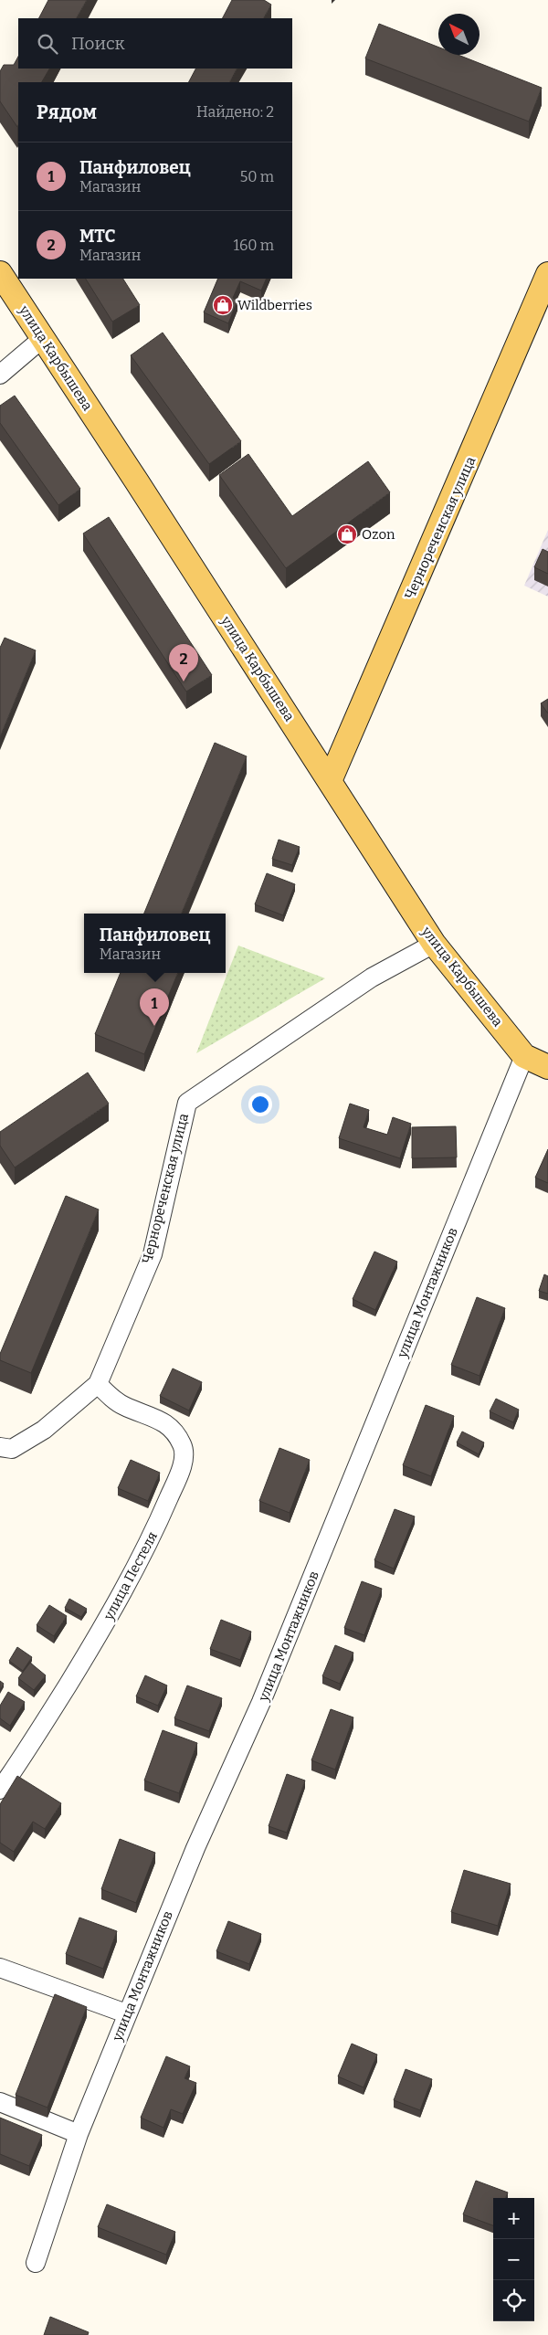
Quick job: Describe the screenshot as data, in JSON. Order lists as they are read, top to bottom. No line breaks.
{"streets":{"main road":["улица Карбышева","Чернореченская улица"],"street":["улица Монтажников","улица Пестеля"]},"crossings":[["улица Карбышева","Чернореченская улица"],["улица Карбышева","улица Монтажников"],["Чернореченская улица","улица Пестеля"]],"places":{"shop":["Wildberries","Ozon"]},"north":"top left","page":{"search":"Поиск","heading":["Рядом","Найдено: 2"],"list":[{"mark":"1","name":"Панфиловец","note":"Магазин","value":"50 m"},{"mark":"2","name":"МТС","note":"Магазин","value":"160 m"}],"pins":["2","1"],"popup":["Панфиловец","Магазин"],"map_buttons":["+","−"]}}
